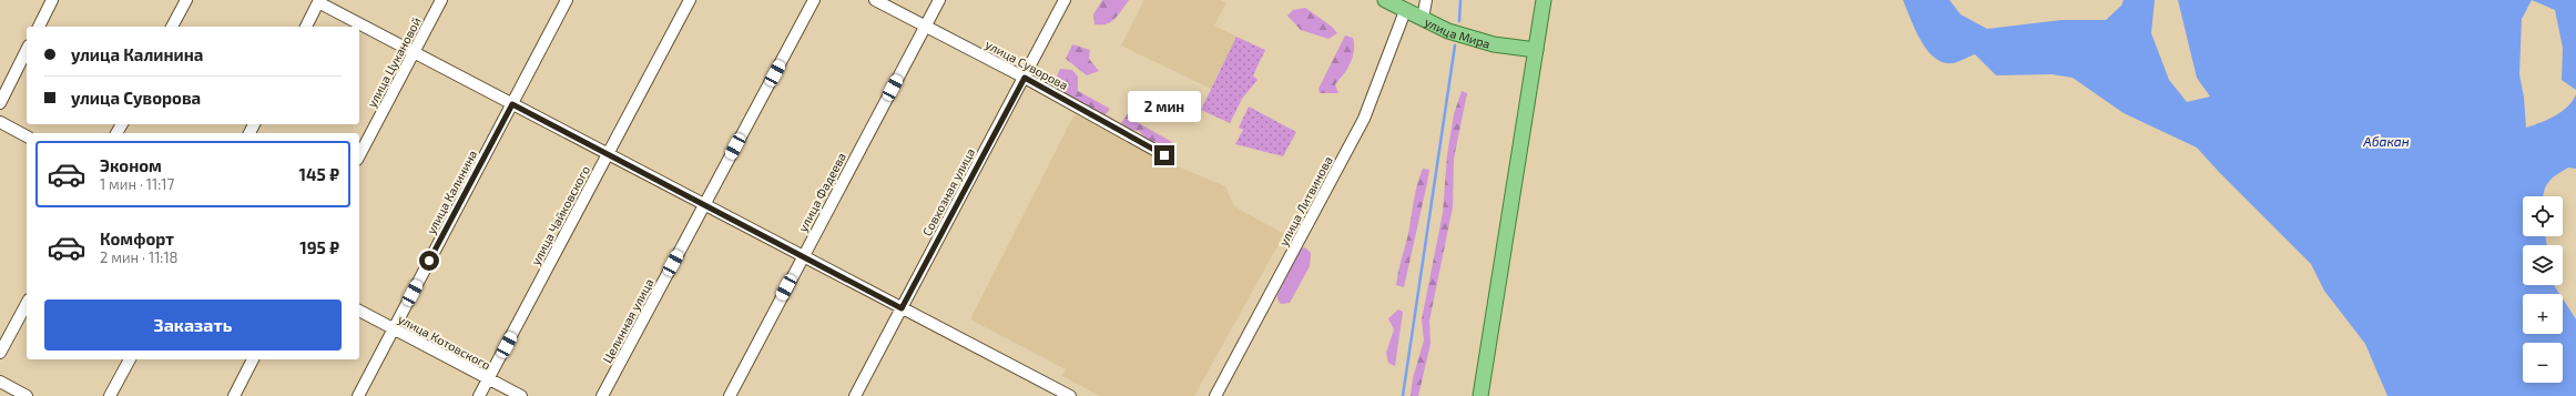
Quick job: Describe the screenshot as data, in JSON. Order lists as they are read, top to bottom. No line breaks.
{"streets":{"main road":["улица Мира"],"street":["улица Цукановой","улица Суворова","улица Калинина","улица Фадеева","Совхозная улица","улица Литвинова","улица Чайковского","Целинная улица","улица Котовского"]},"crossings":[["улица Мира","улица Литвинова"],["улица Суворова","улица Фадеева"],["улица Суворова","Совхозная улица"],["улица Калинина","улица Котовского"],["улица Чайковского","улица Котовского"]],"water":["Абакан"],"page":{"banner":["улица Калинина","улица Суворова"],"bubble":"2 мин","list":[{"name":"Эконом","note":"1 мин · 11:17","value":"145 ₽"},{"name":"Комфорт","note":"2 мин · 11:18","value":"195 ₽"}],"map_buttons":["+","−"],"buttons":"Заказать"}}
